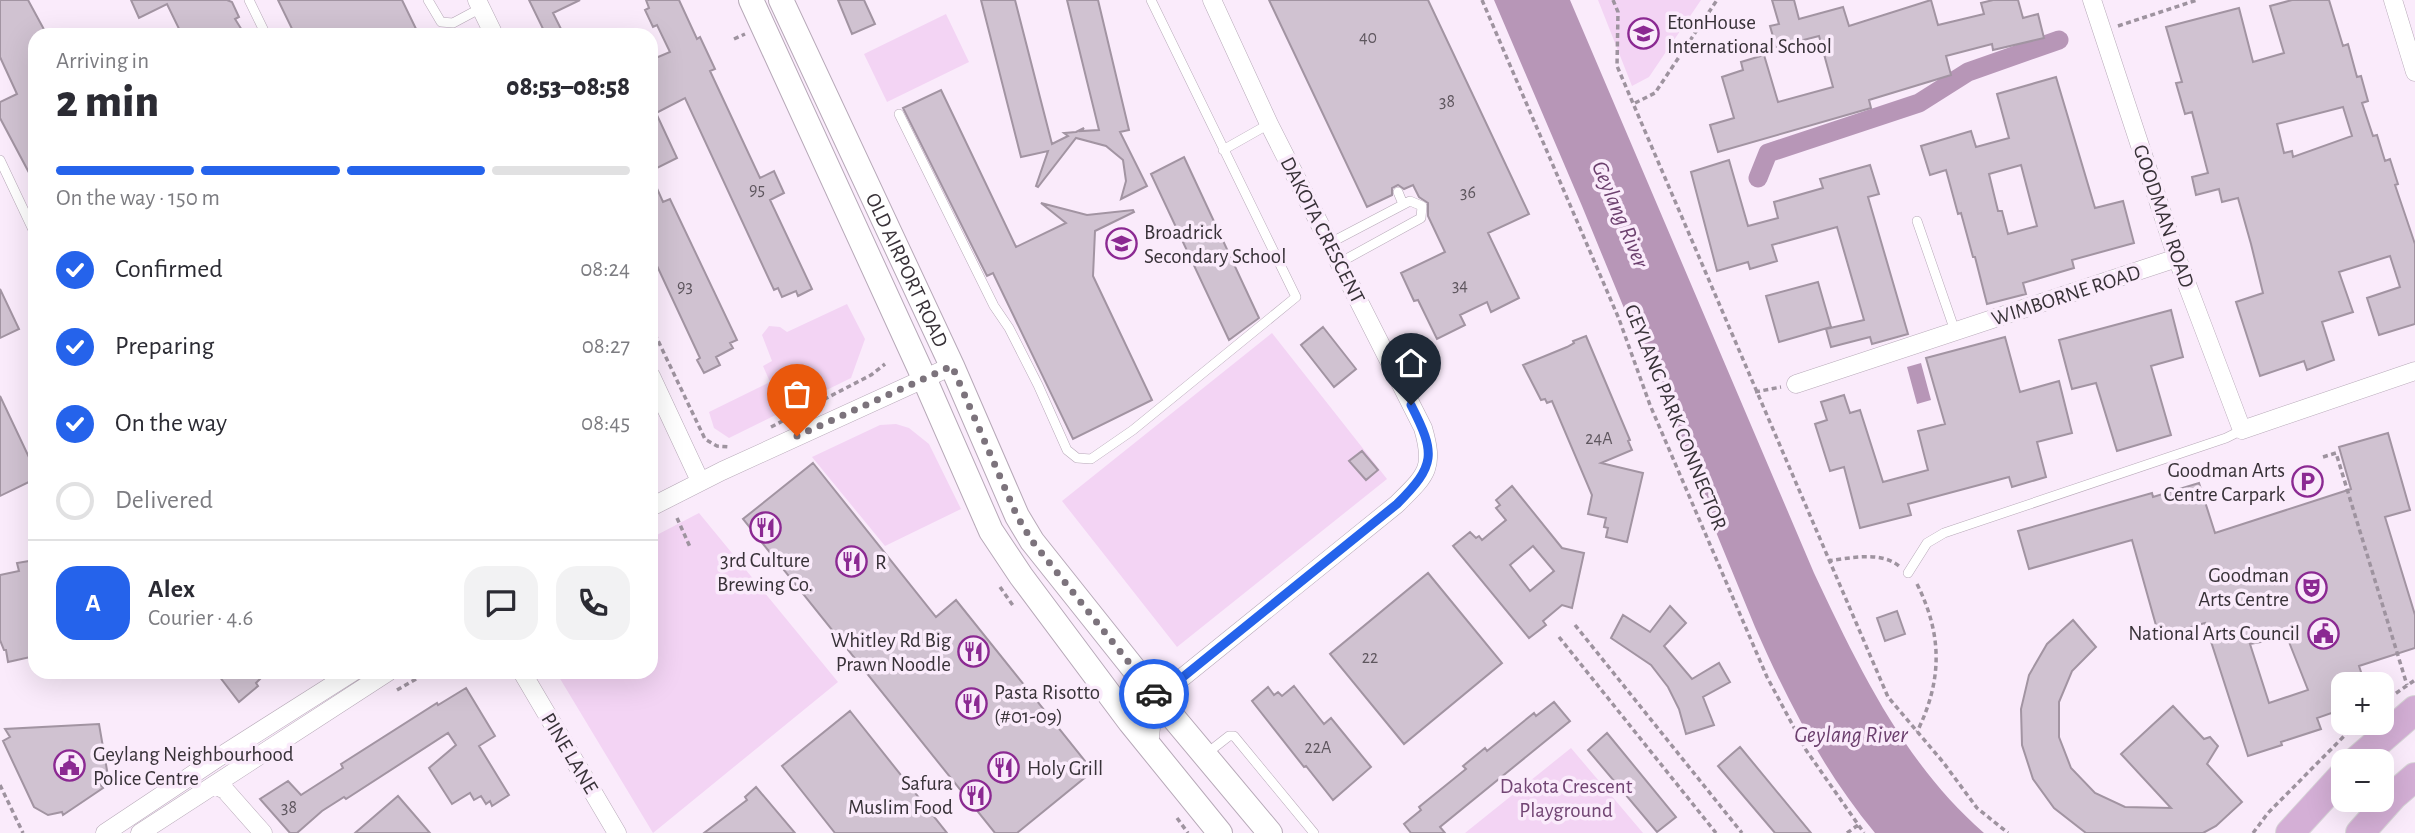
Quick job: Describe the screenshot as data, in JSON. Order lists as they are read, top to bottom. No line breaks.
{"streets":{"main road":["OLD AIRPORT ROAD"],"street":["GOODMAN ROAD","DAKOTA CRESCENT","WIMBORNE ROAD","PINE LANE"],"path":["GEYLANG PARK CONNECTOR"]},"crossings":[["GOODMAN ROAD","WIMBORNE ROAD"],["DAKOTA CRESCENT","OLD AIRPORT ROAD"]],"water":["Geylang River"],"parks":["Dakota Crescent Playground"],"places":{"school or university":["EtonHouse International School","Broadrick Secondary School"],"parking":["Goodman Arts Centre Carpark"],"restaurant":["3rd Culture Brewing Co.","R","Whitley Rd Big Prawn Noodle","Pasta Risotto (#01-09)","Holy Grill","Safura Muslim Food"],"theatre":["Goodman Arts Centre"],"public building":["National Arts Council","Geylang Neighbourhood Police Centre"]},"house_numbers":["40","38","95","36","34","93","24A","22","22A","38"],"page":{"heading":["2 min","Arriving in","08:53–08:58"],"panel":["Alex","Courier · 4.6"],"bar":"On the way · 150 m","list":[["Confirmed","08:24"],["Preparing","08:27"],["On the way","08:45"],"Delivered"],"round":"A","map_buttons":["+","−"]}}
